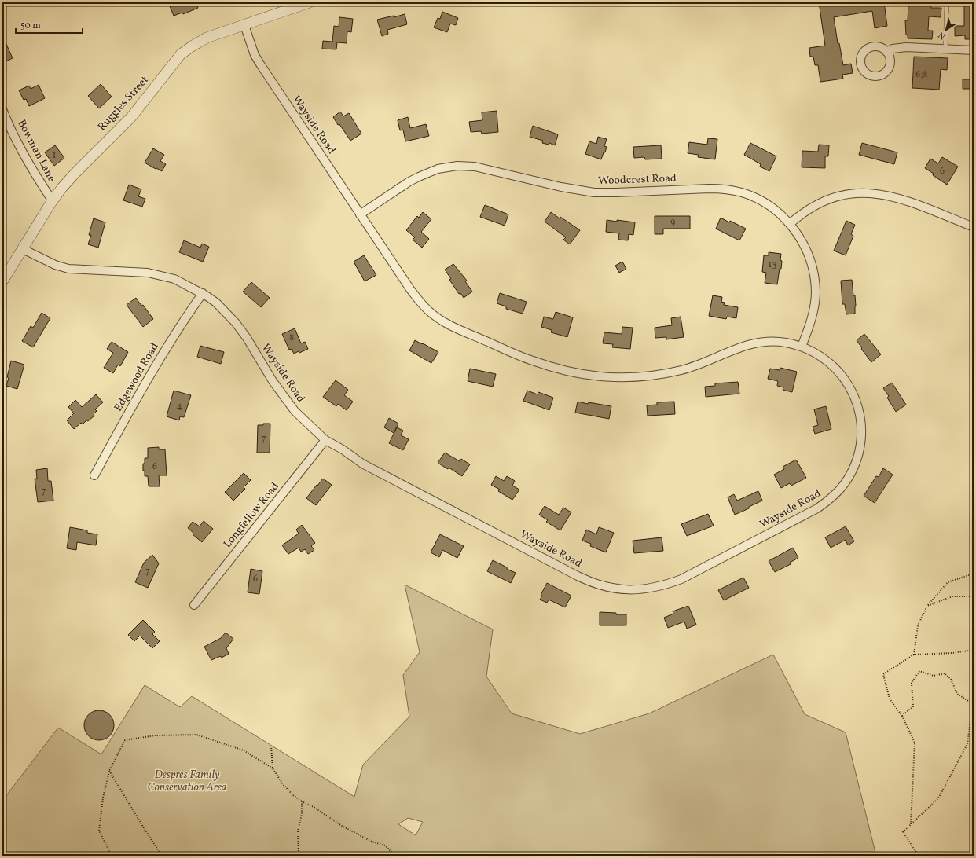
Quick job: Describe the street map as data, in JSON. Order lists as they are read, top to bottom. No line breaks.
{"streets":{"street":["Ruggles Street","Wayside Road","Bowman Lane","Woodcrest Road","Edgewood Road","Longfellow Road"]},"crossings":[["Ruggles Street","Wayside Road"],["Ruggles Street","Bowman Lane"],["Wayside Road","Woodcrest Road"],["Wayside Road","Edgewood Road"],["Wayside Road","Longfellow Road"]],"parks":["Despres Family Conservation Area"],"house_numbers":["6;8","1","6","9","13","8","4","7","6","7","7","6"],"scale_bar":"50 m","north":"bottom left"}
